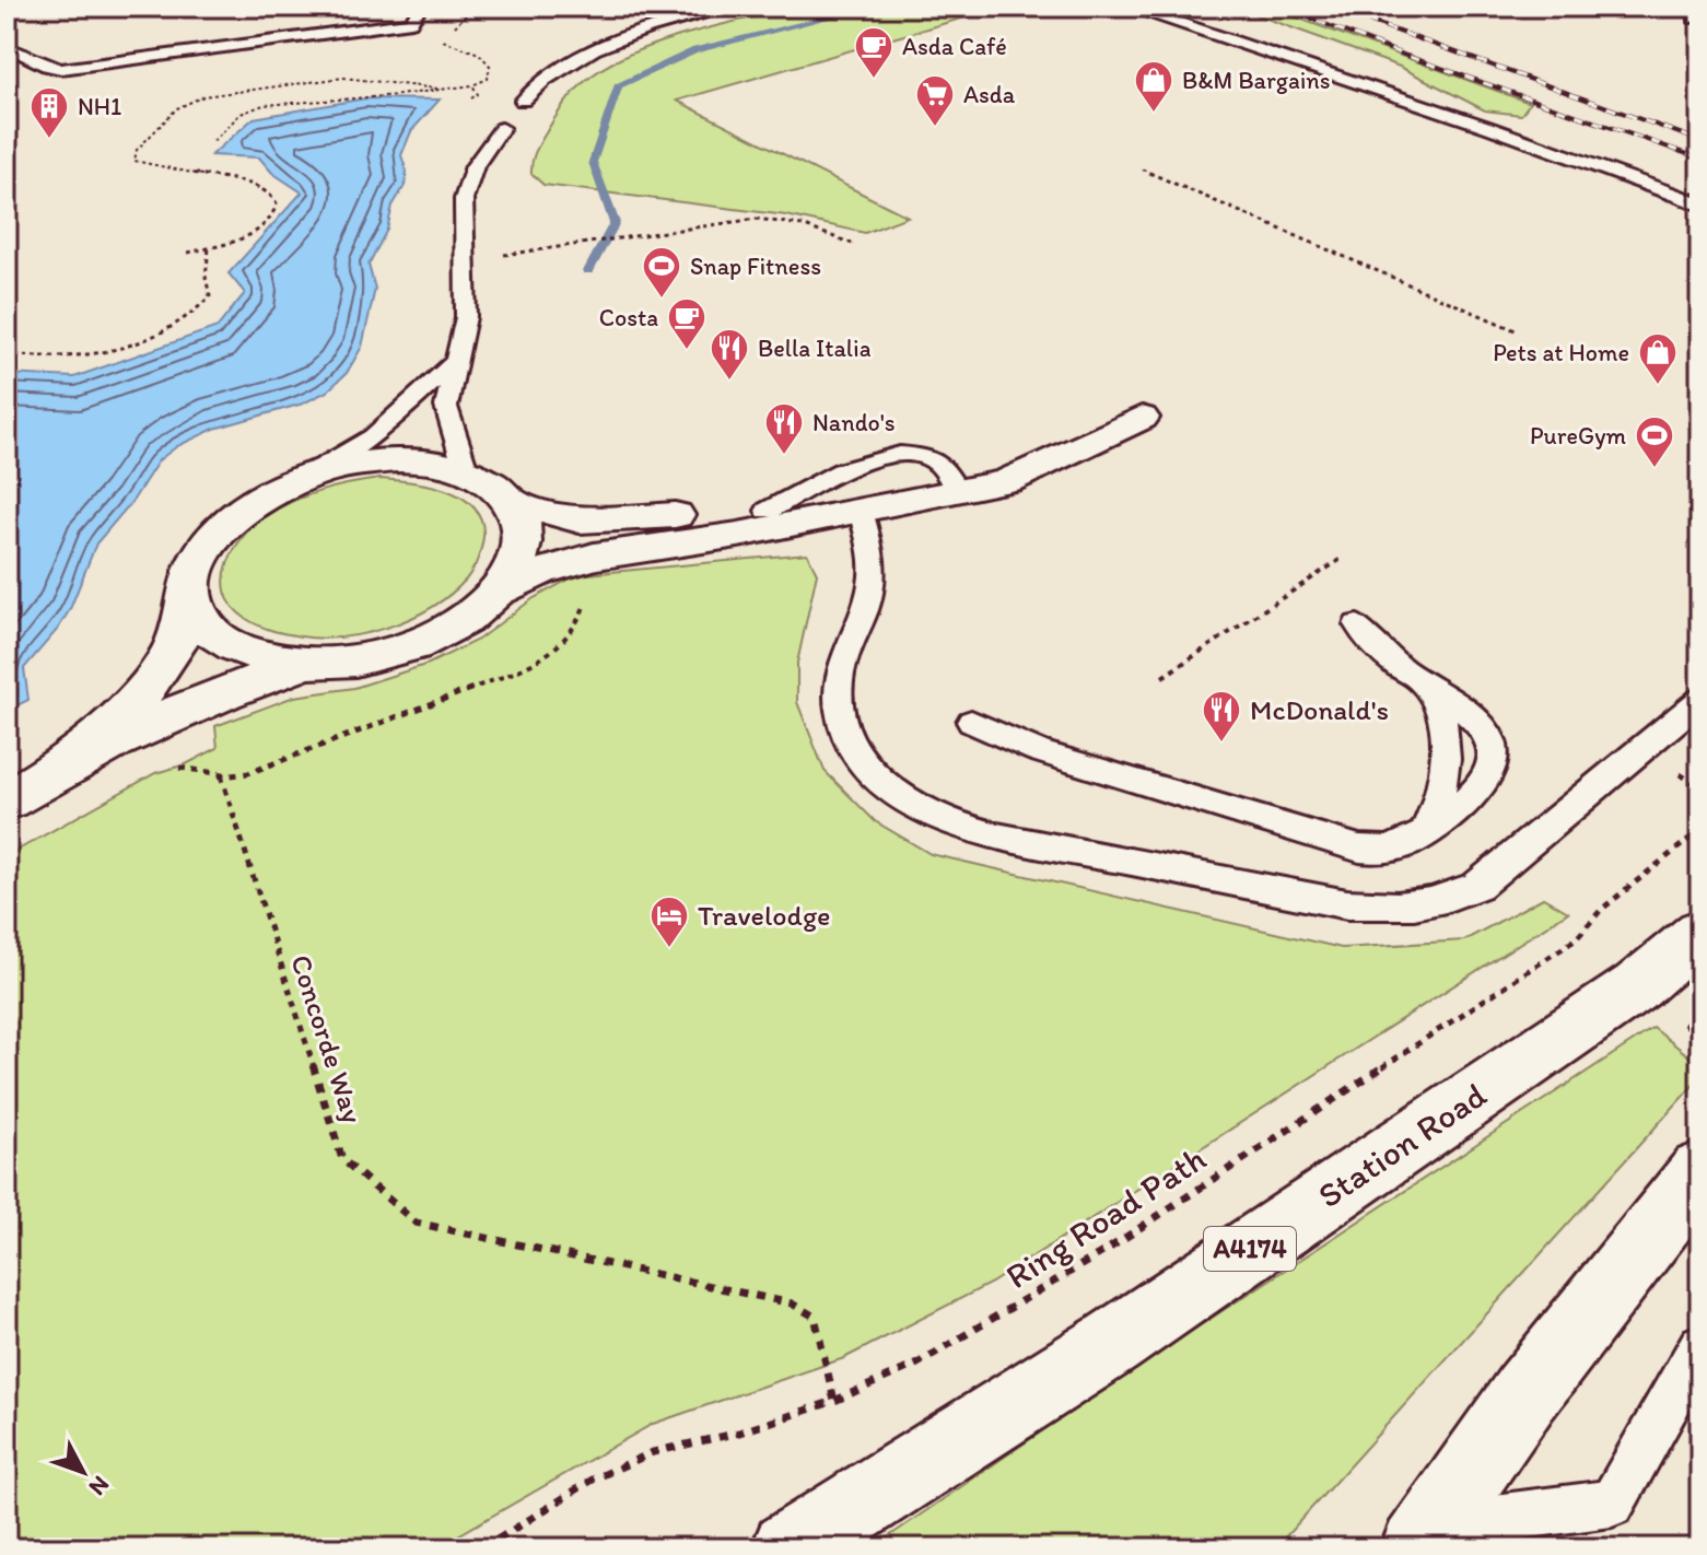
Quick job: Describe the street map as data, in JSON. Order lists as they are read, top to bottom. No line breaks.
{"streets":{"street":["Station Road","A4174"],"path":["Concorde Way","Ring Road Path"]},"crossings":[["Concorde Way","Ring Road Path"]],"places":{"cafe":["Asda Café","Costa"],"shop":["B&M Bargains","Pets at Home"],"supermarket":["Asda"],"building":["NH1"],"sports":["Snap Fitness","PureGym"],"restaurant":["Bella Italia","Nando's","McDonald's"],"hotel":["Travelodge"]},"north":"bottom right"}
